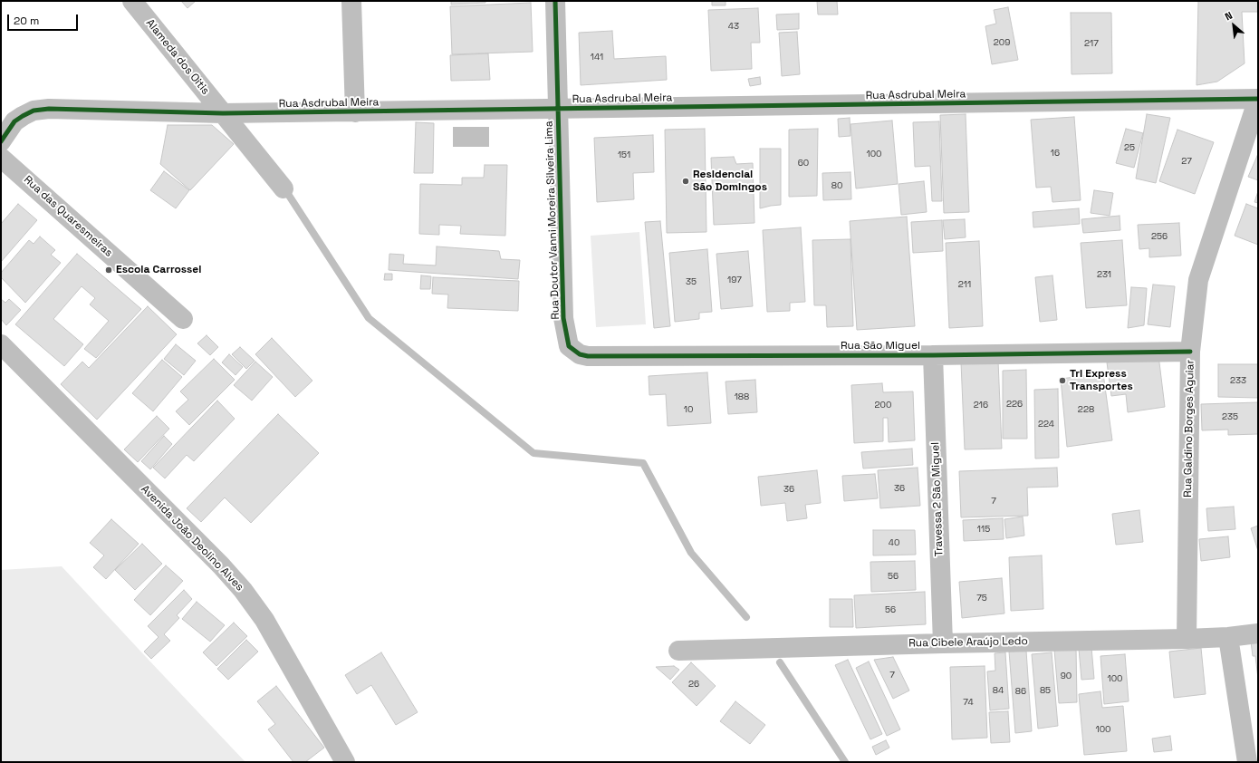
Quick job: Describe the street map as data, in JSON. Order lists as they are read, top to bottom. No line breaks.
{"streets":{"street":["Alameda dos Oitis","Rua Asdrubal Meira","Rua das Quaresmeiras","Rua Doutor Vanni Moreira Silveira Lima","Rua São Miguel","Rua Galdino Borges Aguiar","Travessa 2 São Miguel","Avenida João Deolino Alves","Rua Cibele Araújo Ledo"]},"crossings":[["Alameda dos Oitis","Rua Asdrubal Meira"],["Rua Asdrubal Meira","Rua Doutor Vanni Moreira Silveira Lima"],["Rua Asdrubal Meira","Rua Galdino Borges Aguiar"],["Rua Doutor Vanni Moreira Silveira Lima","Rua São Miguel"],["Rua São Miguel","Rua Galdino Borges Aguiar"],["Rua São Miguel","Travessa 2 São Miguel"],["Rua Galdino Borges Aguiar","Rua Cibele Araújo Ledo"],["Travessa 2 São Miguel","Rua Cibele Araújo Ledo"]],"places":["Residencial São Domingos","Escola Carrossel","Tri Express Transportes"],"house_numbers":["43","209","217","141","25","16","100","151","27","60","80","256","231","197","35","211","233","188","226","200","216","10","228","235","224","36","36","7","115","40","56","75","56","7","90","100","26","84","85","86","74","100"],"scale_bar":"20 m","north":"top left"}
